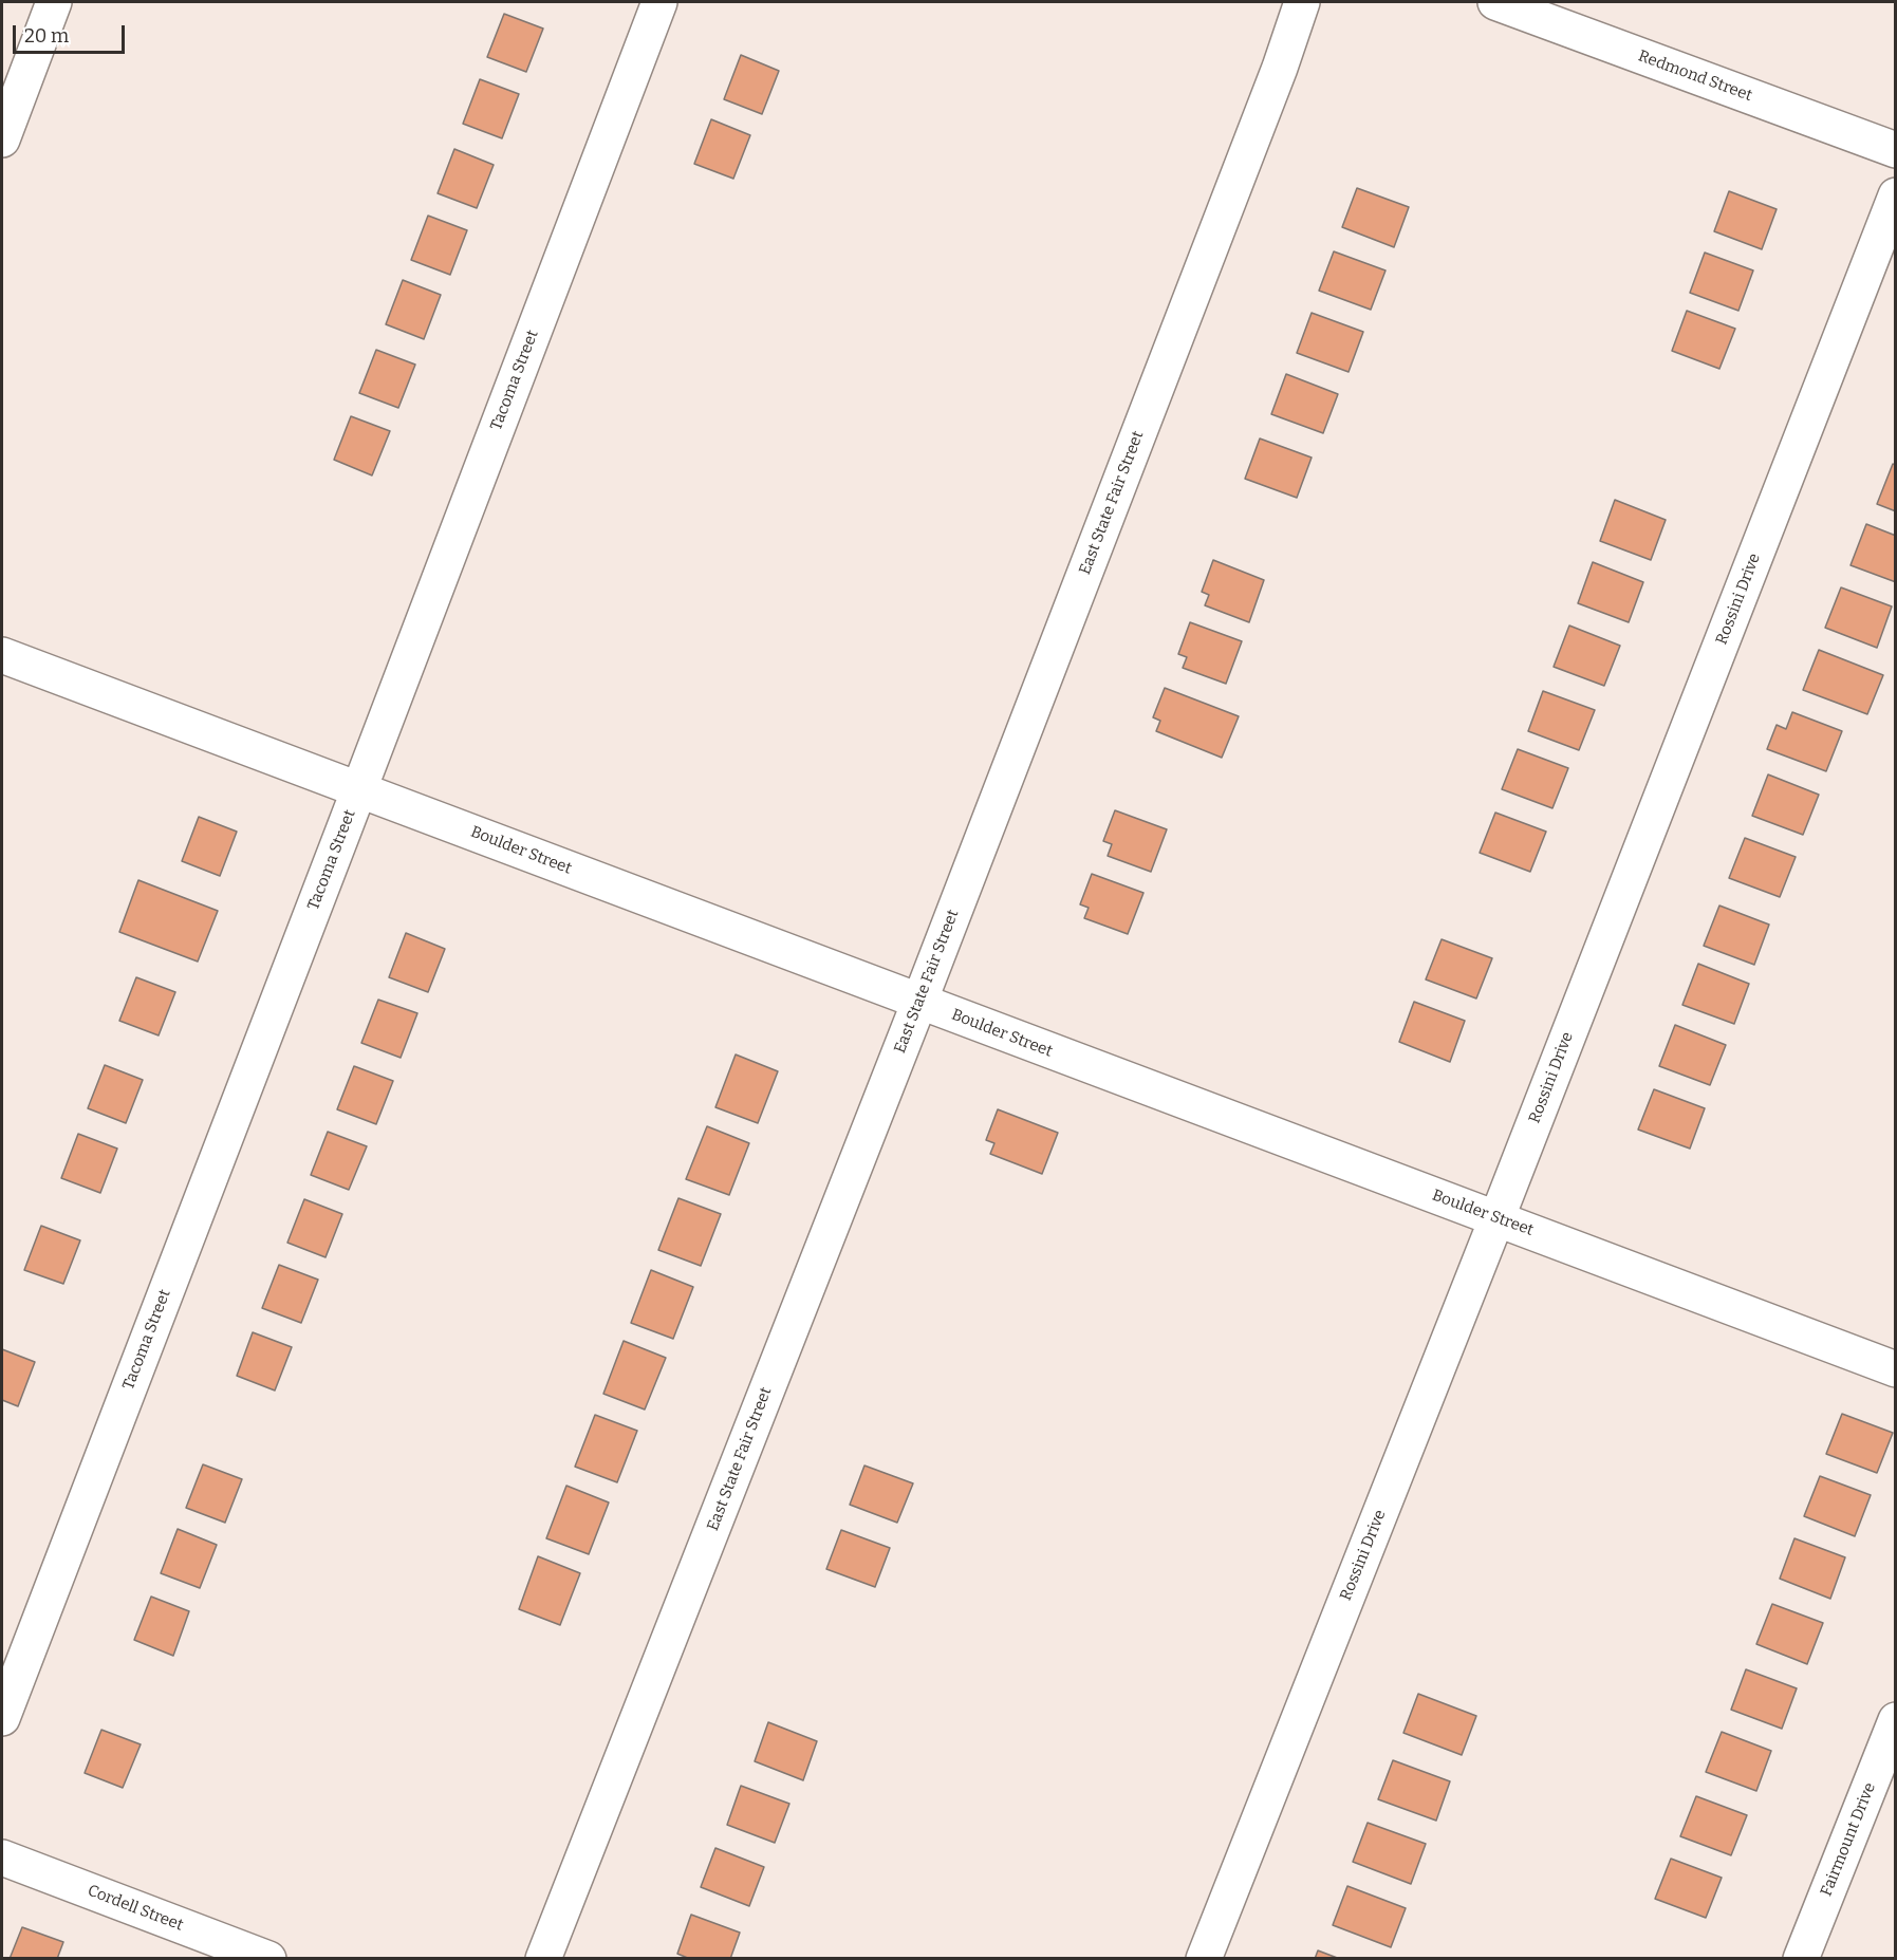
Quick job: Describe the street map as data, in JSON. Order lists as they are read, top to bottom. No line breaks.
{"streets":{"street":["Redmond Street","Tacoma Street","East State Fair Street","Rossini Drive","Boulder Street","Fairmount Drive","Cordell Street"]},"crossings":[["Tacoma Street","Boulder Street"],["East State Fair Street","Boulder Street"],["Rossini Drive","Boulder Street"]],"scale_bar":"20 m"}
